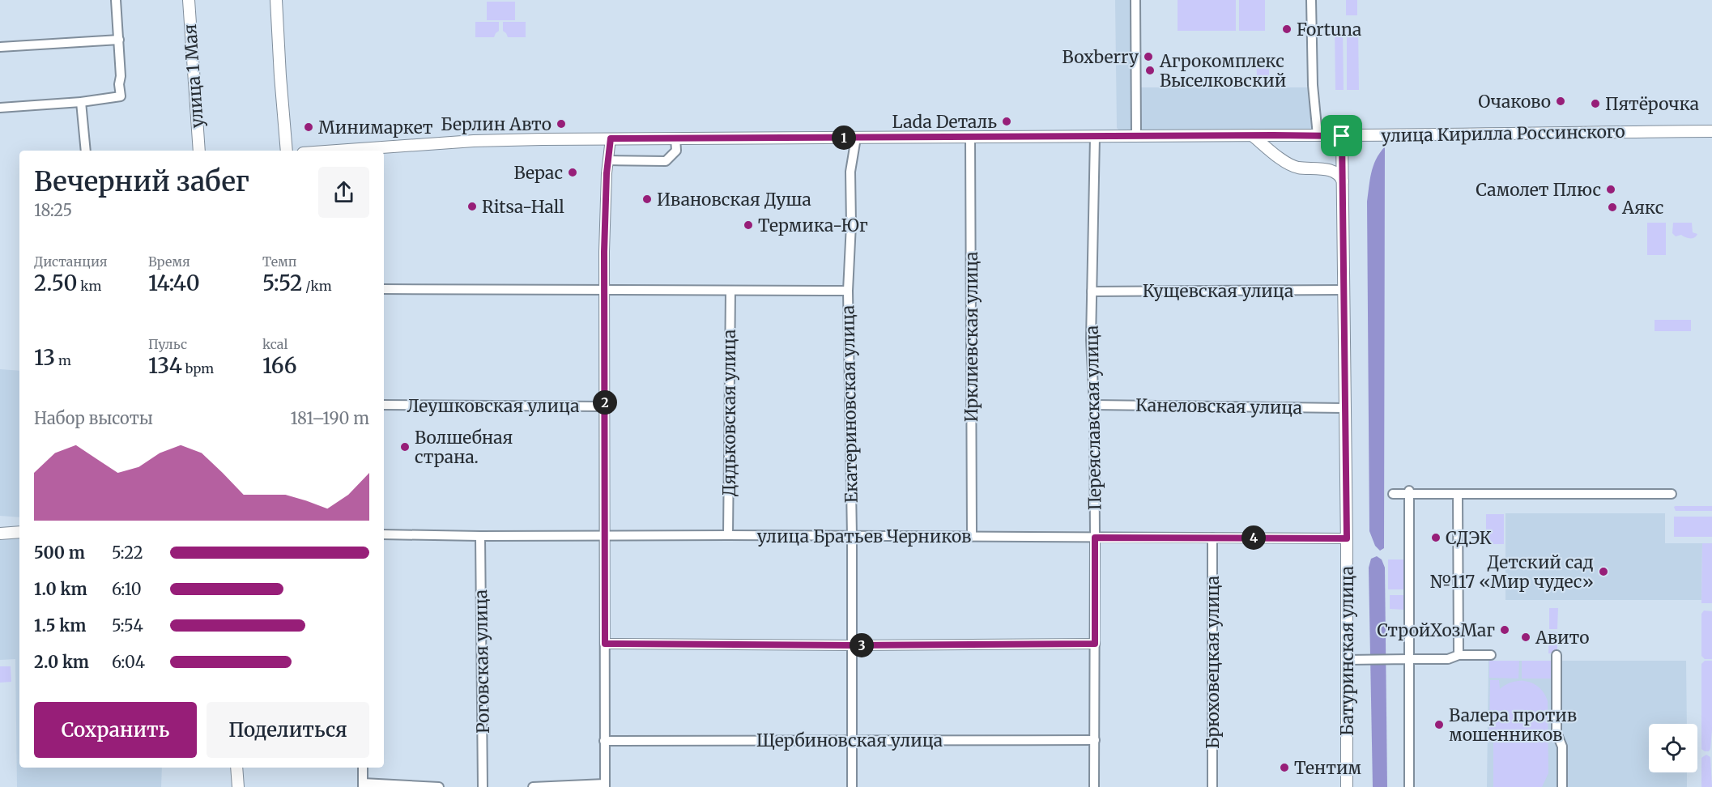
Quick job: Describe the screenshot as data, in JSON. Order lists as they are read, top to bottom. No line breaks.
{"streets":{"main road":["улица 1 Мая","улица Кирилла Россинского","Батуринская улица"],"street":["Кущевская улица","Ирклиевская улица","Екатериновская улица","Леушковская улица","Канеловская улица","Дядьковская улица","Переяславская улица","улица Братьев Черников","Роговская улица","Брюховецкая улица","Щербиновская улица"]},"crossings":[["улица Кирилла Россинского","Ирклиевская улица"],["улица Кирилла Россинского","Екатериновская улица"],["улица Кирилла Россинского","Переяславская улица"],["улица Кирилла Россинского","Батуринская улица"],["Кущевская улица","Переяславская улица"],["Кущевская улица","Батуринская улица"],["Ирклиевская улица","улица Братьев Черников"],["Екатериновская улица","улица Братьев Черников"],["Екатериновская улица","Щербиновская улица"],["Канеловская улица","Переяславская улица"],["Канеловская улица","Батуринская улица"],["Дядьковская улица","улица Братьев Черников"],["Переяславская улица","улица Братьев Черников"],["Переяславская улица","Щербиновская улица"],["улица Братьев Черников","Батуринская улица"],["улица Братьев Черников","Роговская улица"],["улица Братьев Черников","Брюховецкая улица"]],"places":["Fortuna","Boxberry","Агрокомплекс Выселковский","Очаково","Пятёрочка","Lada Dеталь","Берлин Авто","Минимаркет","Верас","Самолет Плюс","Ивановская Душа","Ritsa-Hall","Аякс","Термика-Юг","Волшебная страна.","СДЭК","Детский сад №117 «Мир чудес»","СтройХозМаг","Авито","Валера против мошенников","Тентим"],"page":{"pins":["1","2","4","3"],"heading":["Вечерний забег","18:25"],"stats":[["Дистанция","2.50 km"],["Время","14:40"],["Темп","5:52 /km"],["13 m"],["Пульс","134 bpm"],["kcal","166"]],"chart":["Набор высоты","181–190 m"],"list":[{"name":"500 m","note":"5:22"},{"name":"1.0 km","note":"6:10"},{"name":"1.5 km","note":"5:54"},{"name":"2.0 km","note":"6:04"}],"buttons":["Сохранить","Поделиться"]}}
